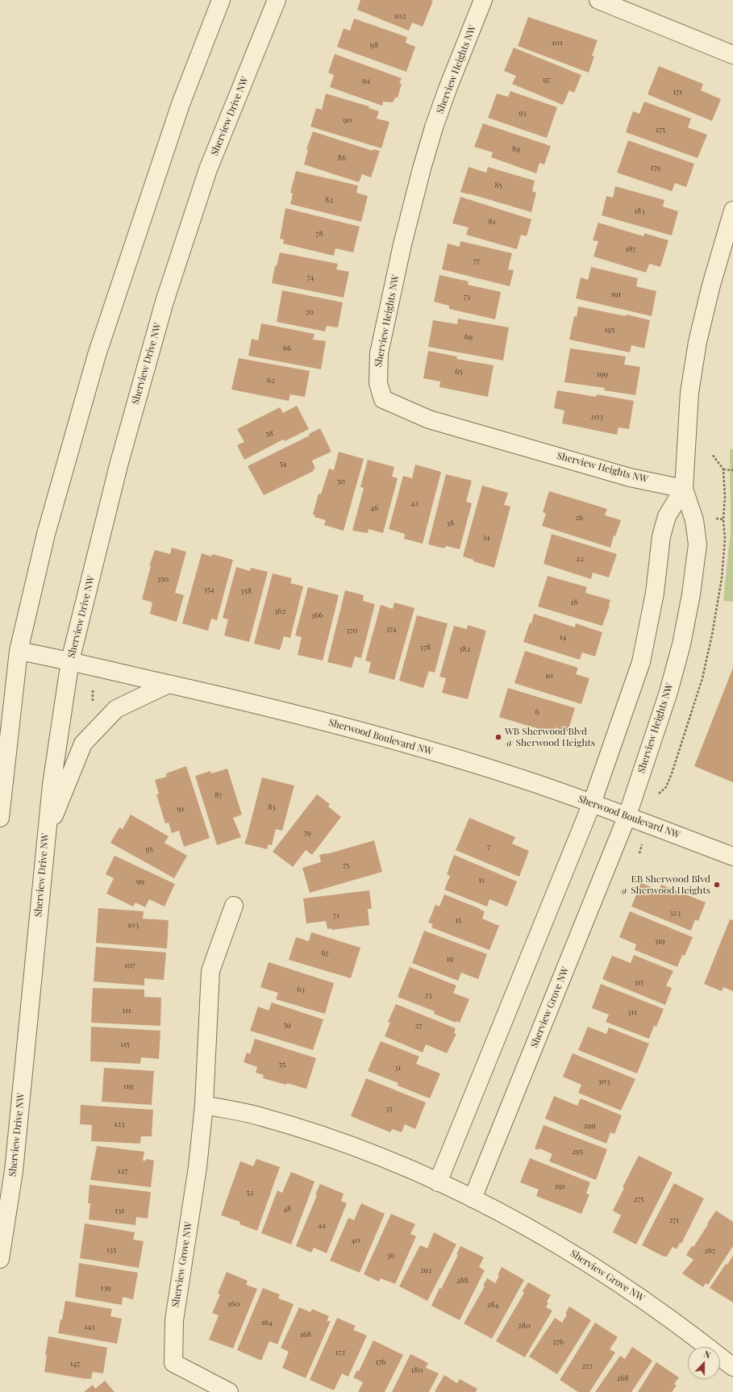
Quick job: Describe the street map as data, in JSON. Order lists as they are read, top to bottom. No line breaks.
{"streets":{"street":["Sherview Heights NW","Sherview Drive NW","Sherwood Boulevard NW","Sherview Grove NW"]},"crossings":[["Sherview Heights NW","Sherwood Boulevard NW"],["Sherview Heights NW","Sherview Grove NW"],["Sherview Drive NW","Sherwood Boulevard NW"],["Sherwood Boulevard NW","Sherview Grove NW"]],"places":["WB Sherwood Blvd @ Sherwood Heights","EB Sherwood Blvd @ Sherwood Heights"],"house_numbers":["102","101","98","97","94","171","93","90","175","89","86","179","85","82","183","81","78","187","77","74","191","73","70","195","69","66","65","199","62","203","58","54","50","42","46","26","38","34","22","350","354","358","18","362","366","374","370","14","378","382","10","6","87","83","91","79","7","95","75","11","99","323","71","15","103","319","67","19","107","315","63","23","111","311","59","27","115","55","31","303","119","35","123","299","295","127","291","52","275","48","131","271","44","40","135","267","36","292","288","139","160","284","164","280","143","168","276","172","176","147","272","180","268"],"north":"top"}
